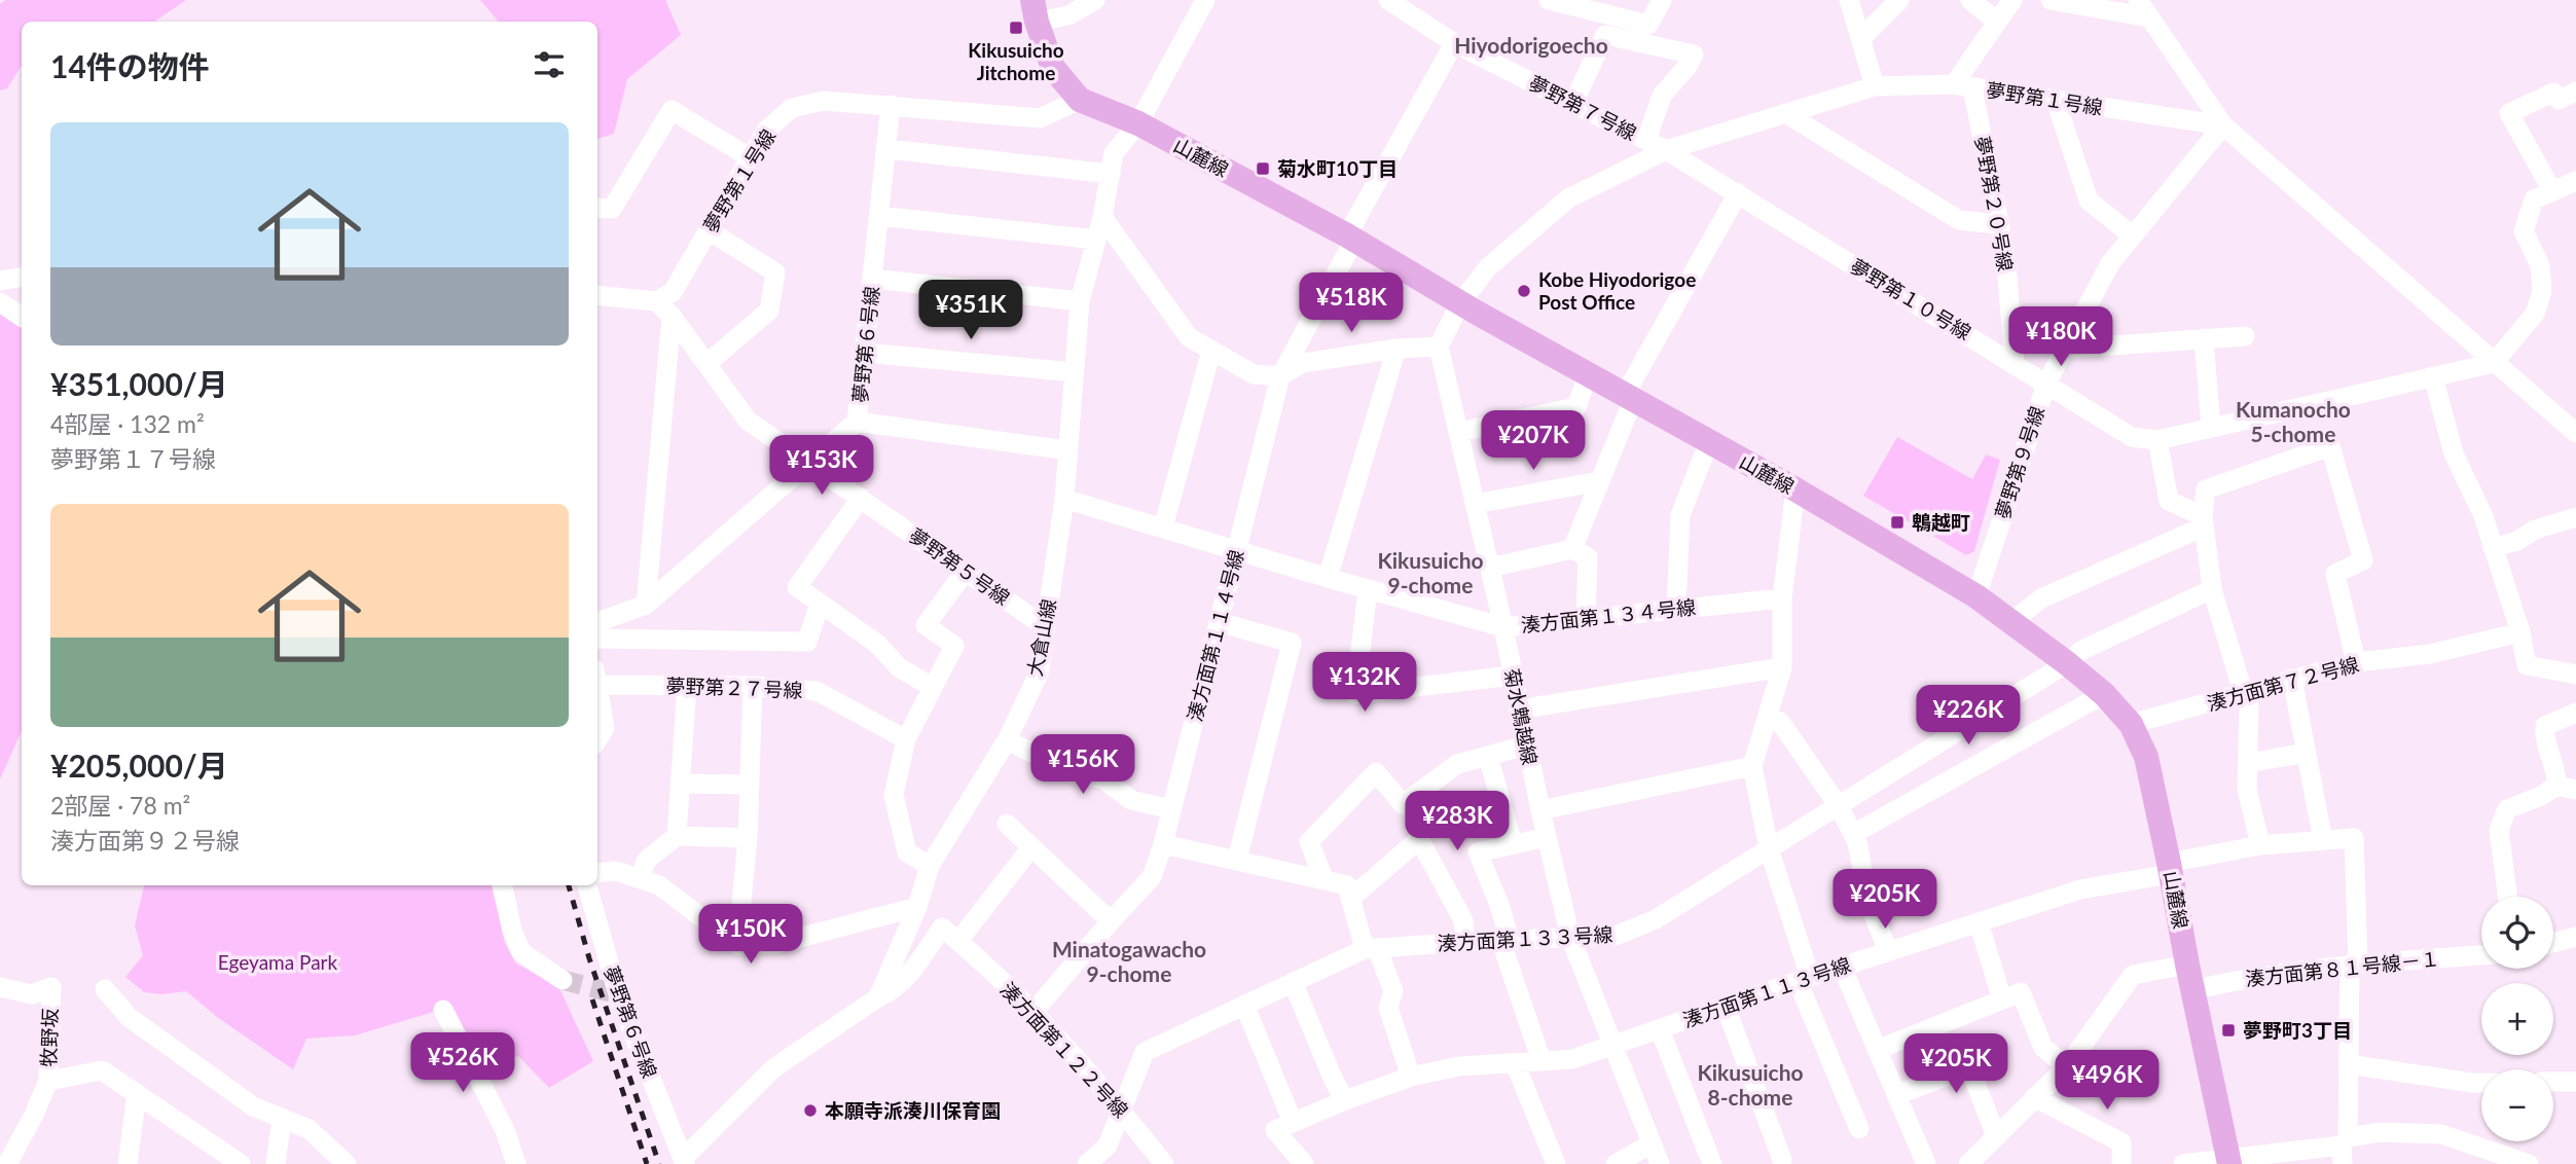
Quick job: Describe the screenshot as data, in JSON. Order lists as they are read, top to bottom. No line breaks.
{"streets":{"main road":["山麓線"],"street":["夢野第１号線","夢野第７号線","夢野第２０号線","夢野第１０号線","夢野第６号線","夢野第９号線","夢野第５号線","湊方面第１３４号線","湊方面第１１４号線","大倉山線","湊方面第７２号線","夢野第２７号線","菊水鵯越線","湊方面第１３３号線","湊方面第８１号線－１","湊方面第１１３号線","牧野坂","湊方面第１２２号線"]},"crossings":[["夢野第１号線","夢野第７号線"],["夢野第１号線","山麓線"],["夢野第１号線","夢野第２０号線"],["夢野第１号線","夢野第１０号線"],["夢野第１号線","夢野第６号線"],["夢野第１号線","夢野第９号線"],["夢野第１号線","夢野第５号線"],["夢野第７号線","夢野第１０号線"],["夢野第７号線","湊方面第１１４号線"],["山麓線","夢野第９号線"],["山麓線","湊方面第１１４号線"],["山麓線","大倉山線"],["山麓線","湊方面第７２号線"],["山麓線","湊方面第１３３号線"],["山麓線","湊方面第８１号線－１"],["山麓線","湊方面第１１３号線"],["夢野第２０号線","夢野第１０号線"],["夢野第１０号線","夢野第９号線"],["夢野第６号線","夢野第５号線"],["夢野第５号線","大倉山線"],["湊方面第１３４号線","湊方面第１１４号線"],["湊方面第１３４号線","大倉山線"],["湊方面第１３４号線","菊水鵯越線"],["湊方面第１１４号線","湊方面第１２２号線"],["菊水鵯越線","湊方面第１３３号線"],["菊水鵯越線","湊方面第１１３号線"],["湊方面第１３３号線","湊方面第１２２号線"],["湊方面第８１号線－１","湊方面第１１３号線"]],"districts":["Hiyodorigoecho","Kumanocho 5-chome","Kikusuicho 9-chome","Minatogawacho 9-chome","Kikusuicho 8-chome"],"parks":["Egeyama Park"],"places":{"transit":["Kikusuicho Jitchome","菊水町10丁目","鵯越町","夢野町3丁目"],"other":["Kobe Hiyodorigoe Post Office","本願寺派湊川保育園"]},"page":{"heading":"14件の物件","list":[{"name":"¥351,000/月","note":"4部屋 · 132 m² · 夢野第１７号線"},{"name":"¥205,000/月","note":"2部屋 · 78 m² · 湊方面第９２号線"}],"price":["¥518K","¥351K","¥180K","¥207K","¥153K","¥132K","¥226K","¥156K","¥283K","¥205K","¥150K","¥526K","¥205K","¥496K"],"map_buttons":["+","−"]}}
